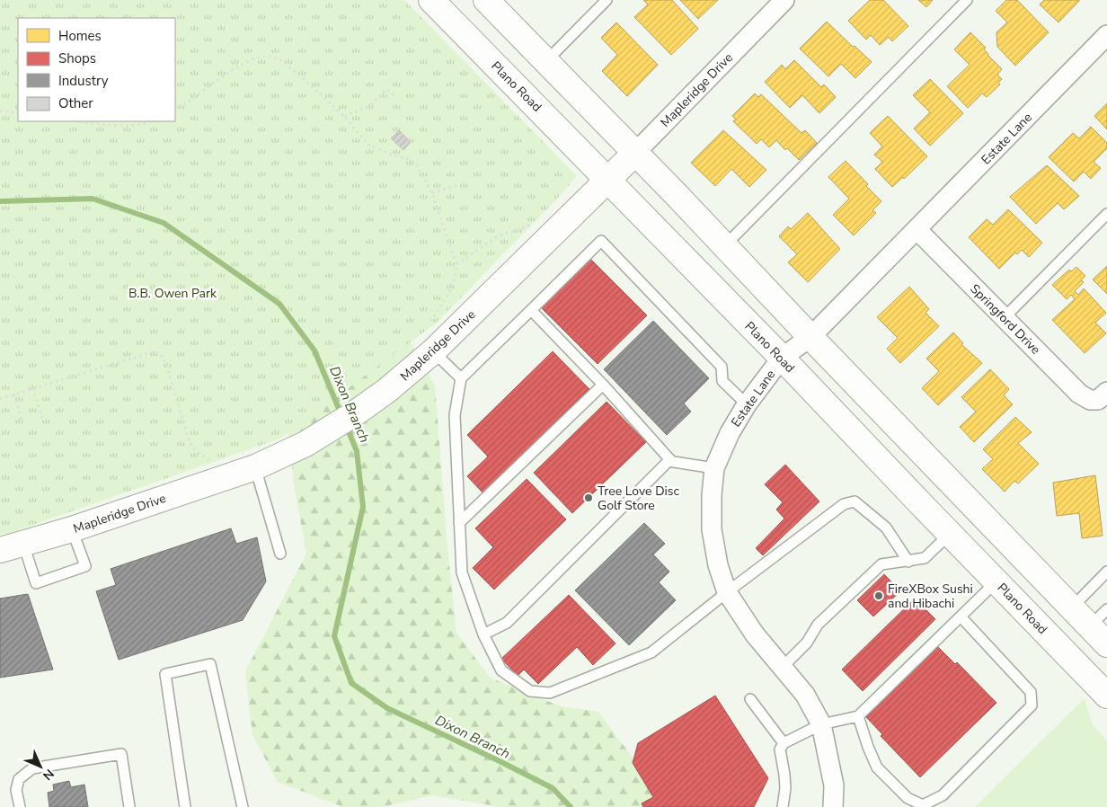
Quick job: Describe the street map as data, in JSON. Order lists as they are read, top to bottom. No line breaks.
{"streets":{"main road":["Plano Road","Mapleridge Drive"],"street":["Estate Lane","Springford Drive"]},"crossings":[["Plano Road","Mapleridge Drive"],["Plano Road","Estate Lane"],["Estate Lane","Springford Drive"]],"water":["Dixon Branch"],"parks":["B.B. Owen Park"],"places":["Tree Love Disc Golf Store","FireXBox Sushi and Hibachi"],"legend":["Homes","Shops","Industry","Other"],"north":"bottom right"}
